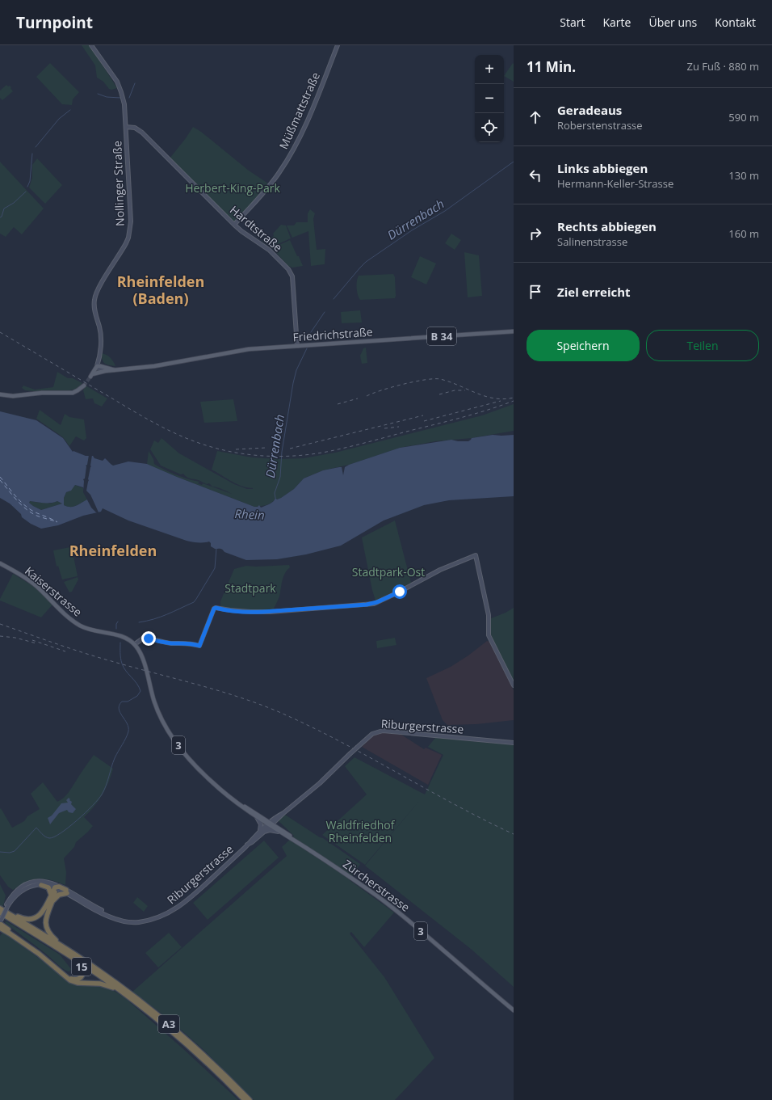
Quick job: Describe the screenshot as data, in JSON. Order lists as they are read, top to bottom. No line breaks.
{"streets":{"highway":["15","A3"],"main road":["Friedrichstraße","B 34","Kaiserstrasse","3","Zürcherstrasse"],"street":["Müßmattstraße","Nollinger Straße","Hardtstraße","Riburgerstrasse"]},"crossings":[["Müßmattstraße","Hardtstraße"],["Nollinger Straße","Hardtstraße"],["Nollinger Straße","B 34"],["Hardtstraße","Friedrichstraße"],["Friedrichstraße","B 34"],["Kaiserstrasse","Zürcherstrasse"],["Riburgerstrasse","Zürcherstrasse"],["15","A3"]],"districts":["Rheinfelden (Baden)","Rheinfelden"],"water":["Dürrenbach","Rhein"],"parks":["Herbert-King-Park","Stadtpark-Ost","Stadtpark","Waldfriedhof Rheinfelden"],"page":{"header":"Turnpoint","nav":["Start","Karte","Über uns","Kontakt"],"heading":["11 Min.","Zu Fuß · 880 m"],"map_buttons":["+","−"],"list":[["Geradeaus","Roberstenstrasse","590 m"],["Links abbiegen","Hermann-Keller-Strasse","130 m"],["Rechts abbiegen","Salinenstrasse","160 m"],"Ziel erreicht"],"buttons":["Speichern","Teilen"]}}
